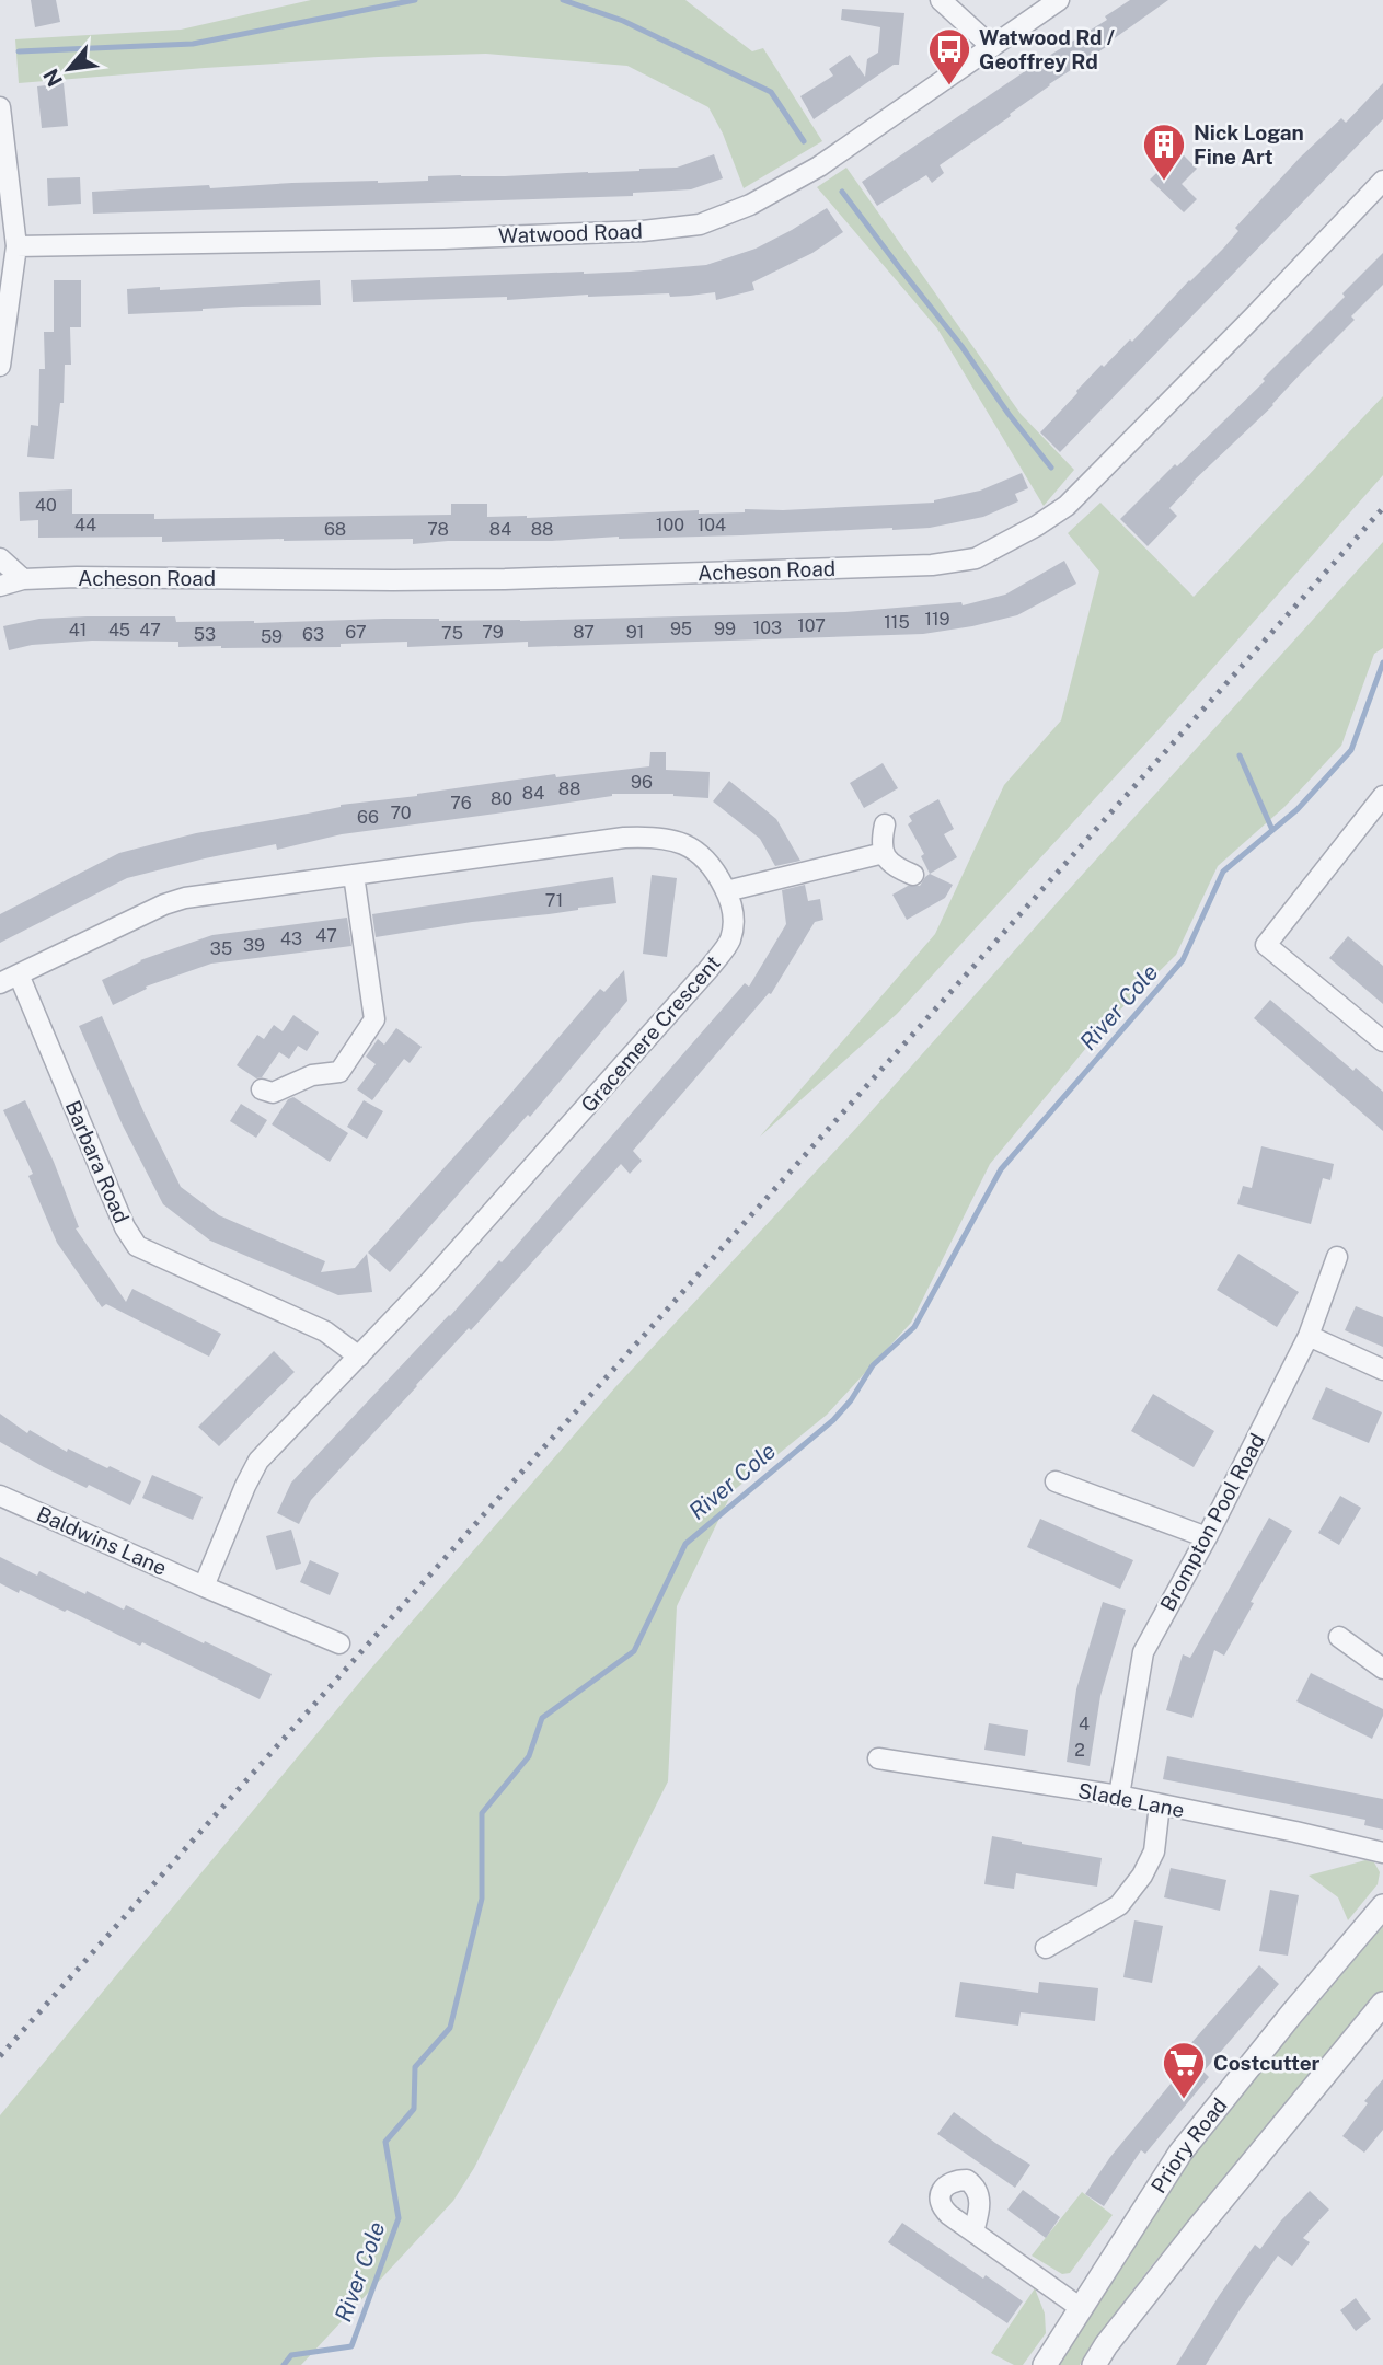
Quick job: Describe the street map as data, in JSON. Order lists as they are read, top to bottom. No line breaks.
{"streets":{"street":["Watwood Road","Acheson Road","Gracemere Crescent","Barbara Road","Brompton Pool Road","Baldwins Lane","Slade Lane","Priory Road"]},"crossings":[["Gracemere Crescent","Barbara Road"],["Gracemere Crescent","Baldwins Lane"],["Brompton Pool Road","Slade Lane"]],"water":["River Cole"],"places":{"bus stop":["Watwood Rd / Geoffrey Rd"],"building":["Nick Logan Fine Art"],"supermarket":["Costcutter"]},"house_numbers":["40","44","100","104","68","78","84","88","119","115","107","103","95","99","41","45","47","67","79","87","91","75","53","63","59","96","88","84","80","76","70","66","71","47","43","39","35","4","2"],"north":"bottom left"}
